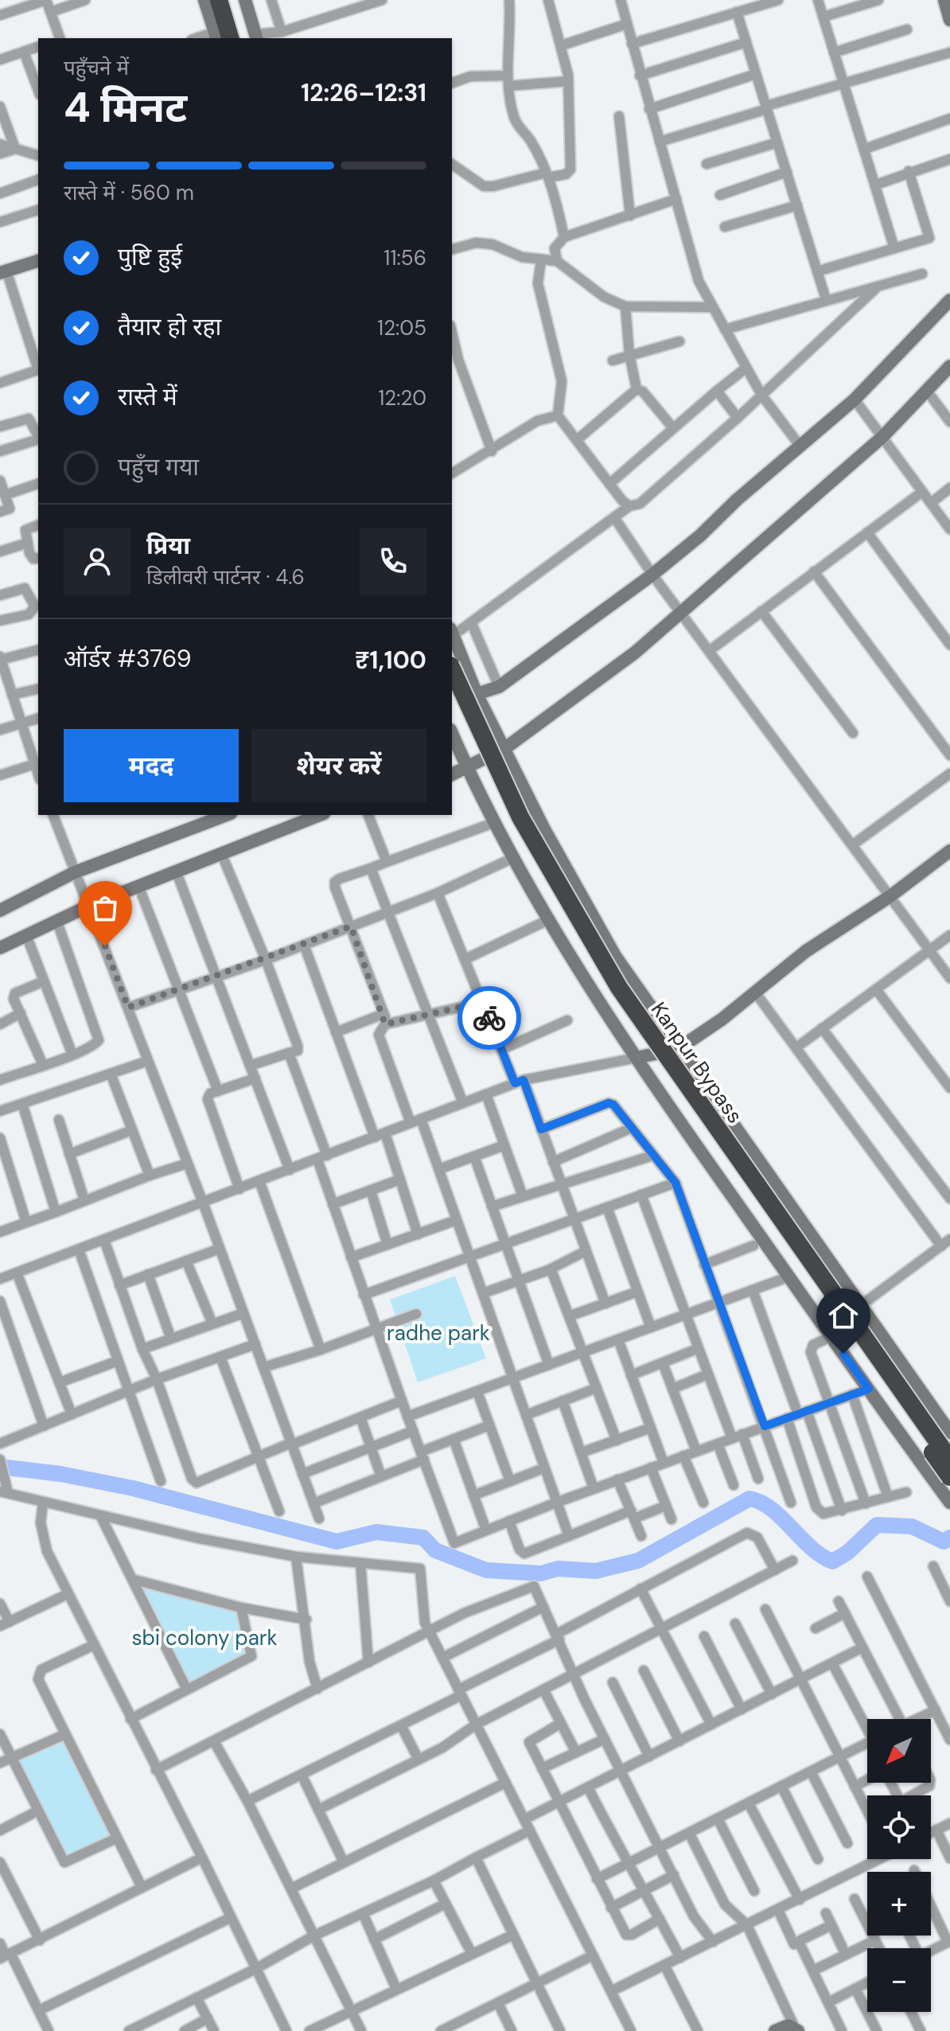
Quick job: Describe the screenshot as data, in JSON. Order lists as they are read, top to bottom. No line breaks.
{"streets":{"highway":["Kanpur Bypass"]},"parks":["radhe park","sbi colony park"],"north":"bottom left","page":{"heading":["4 मिनट","पहुँचने में","12:26–12:31"],"panel":["प्रिया","डिलीवरी पार्टनर · 4.6","ऑर्डर #3769","₹1,100"],"bar":"रास्ते में · 560 m","list":[["पुष्टि हुई","11:56"],["तैयार हो रहा","12:05"],["रास्ते में","12:20"],"पहुँच गया"],"buttons":["मदद","शेयर करें"],"map_buttons":["+","−"]}}
